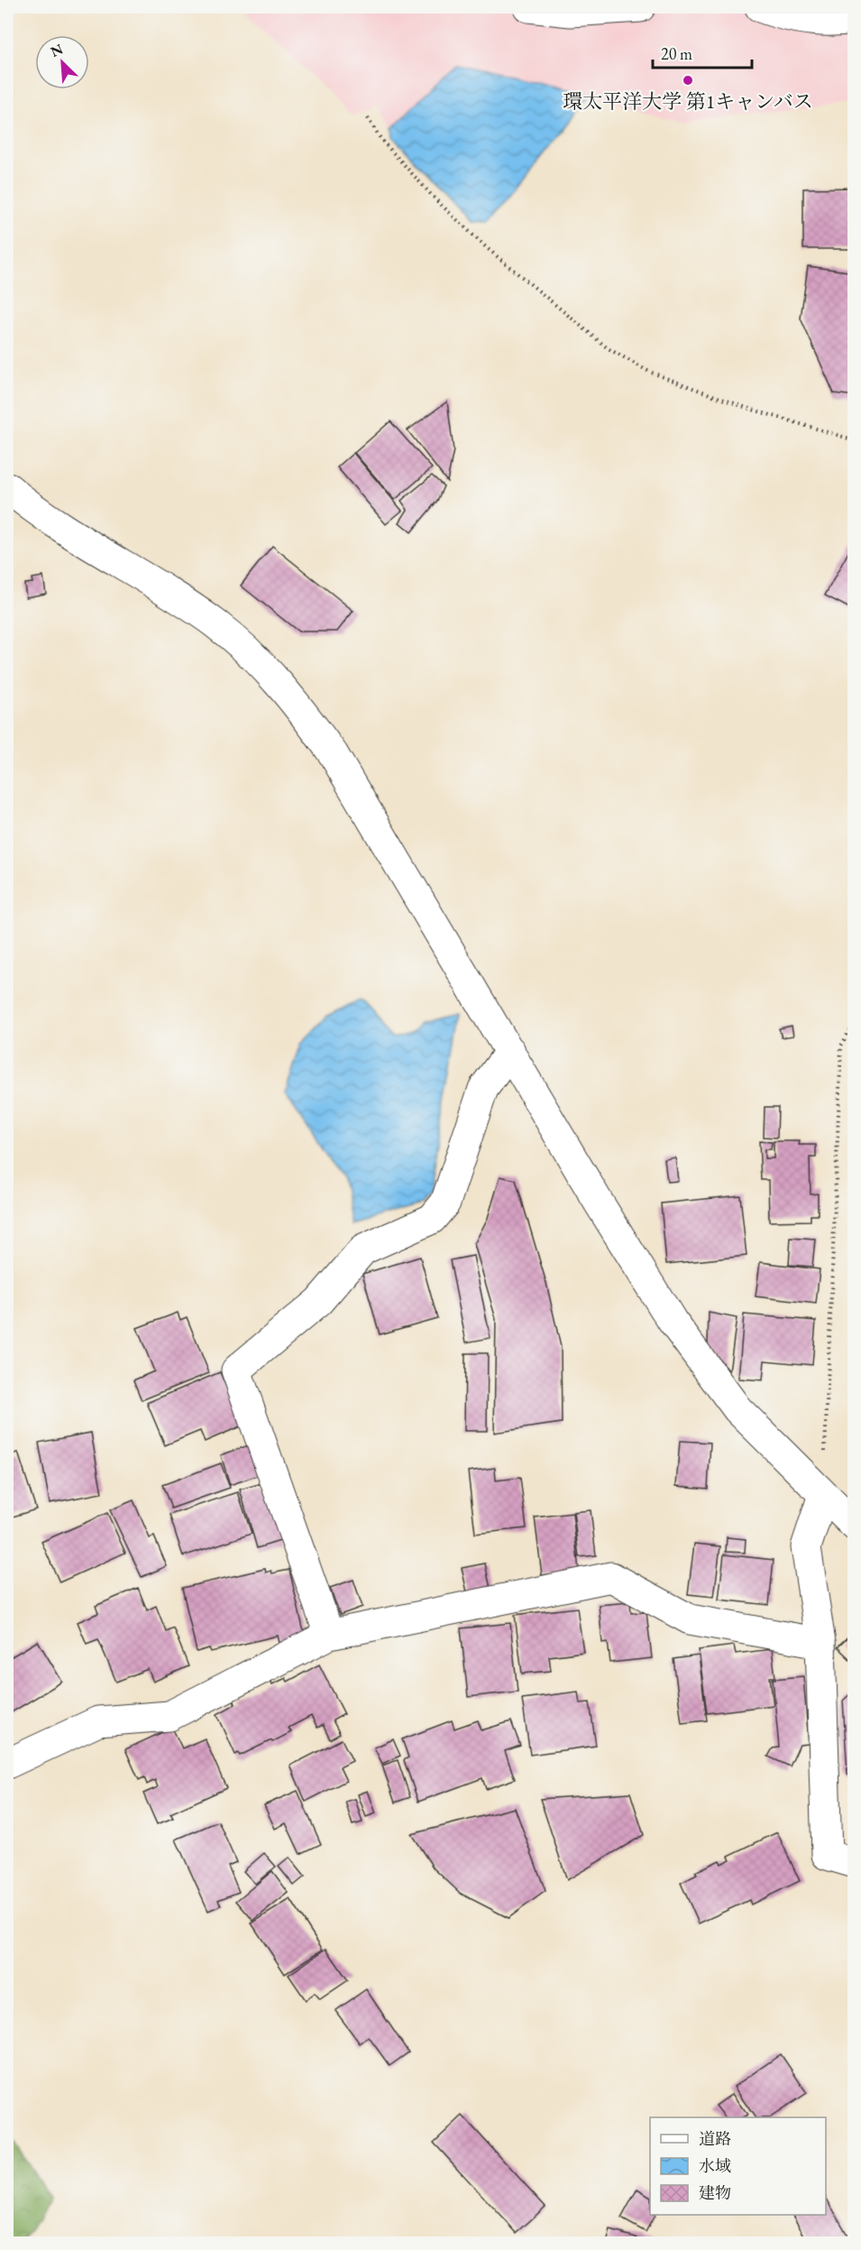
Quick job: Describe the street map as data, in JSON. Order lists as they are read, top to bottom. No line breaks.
{"places":["環太平洋大学 第1キャンバス"],"legend":["道路","水域","建物"],"scale_bar":"20 m","north":"top left"}
